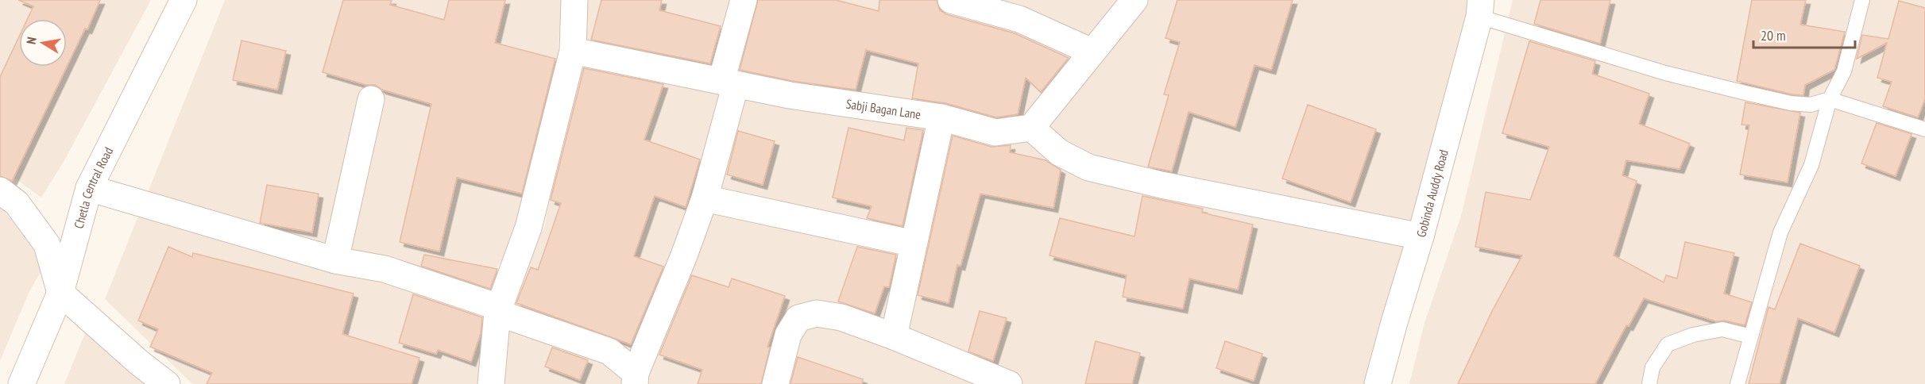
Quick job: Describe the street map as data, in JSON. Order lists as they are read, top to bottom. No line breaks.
{"streets":{"street":["Sabji Bagan Lane","Chetla Central Road","Gobinda Auddy Road"]},"scale_bar":"20 m","north":"left"}
